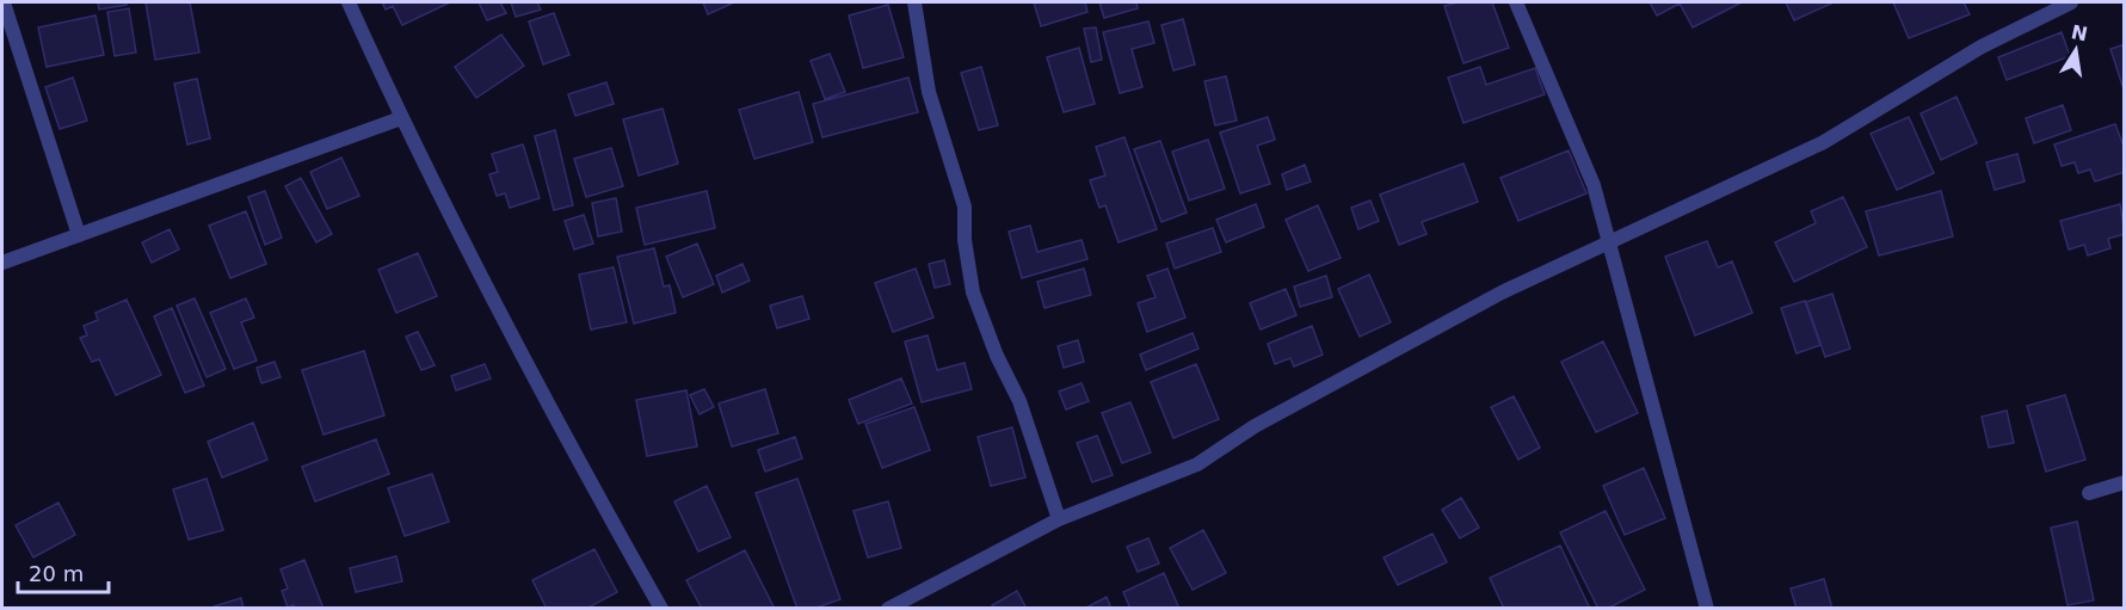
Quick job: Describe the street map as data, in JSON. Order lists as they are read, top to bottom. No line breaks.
{"scale_bar":"20 m","north":"top"}
